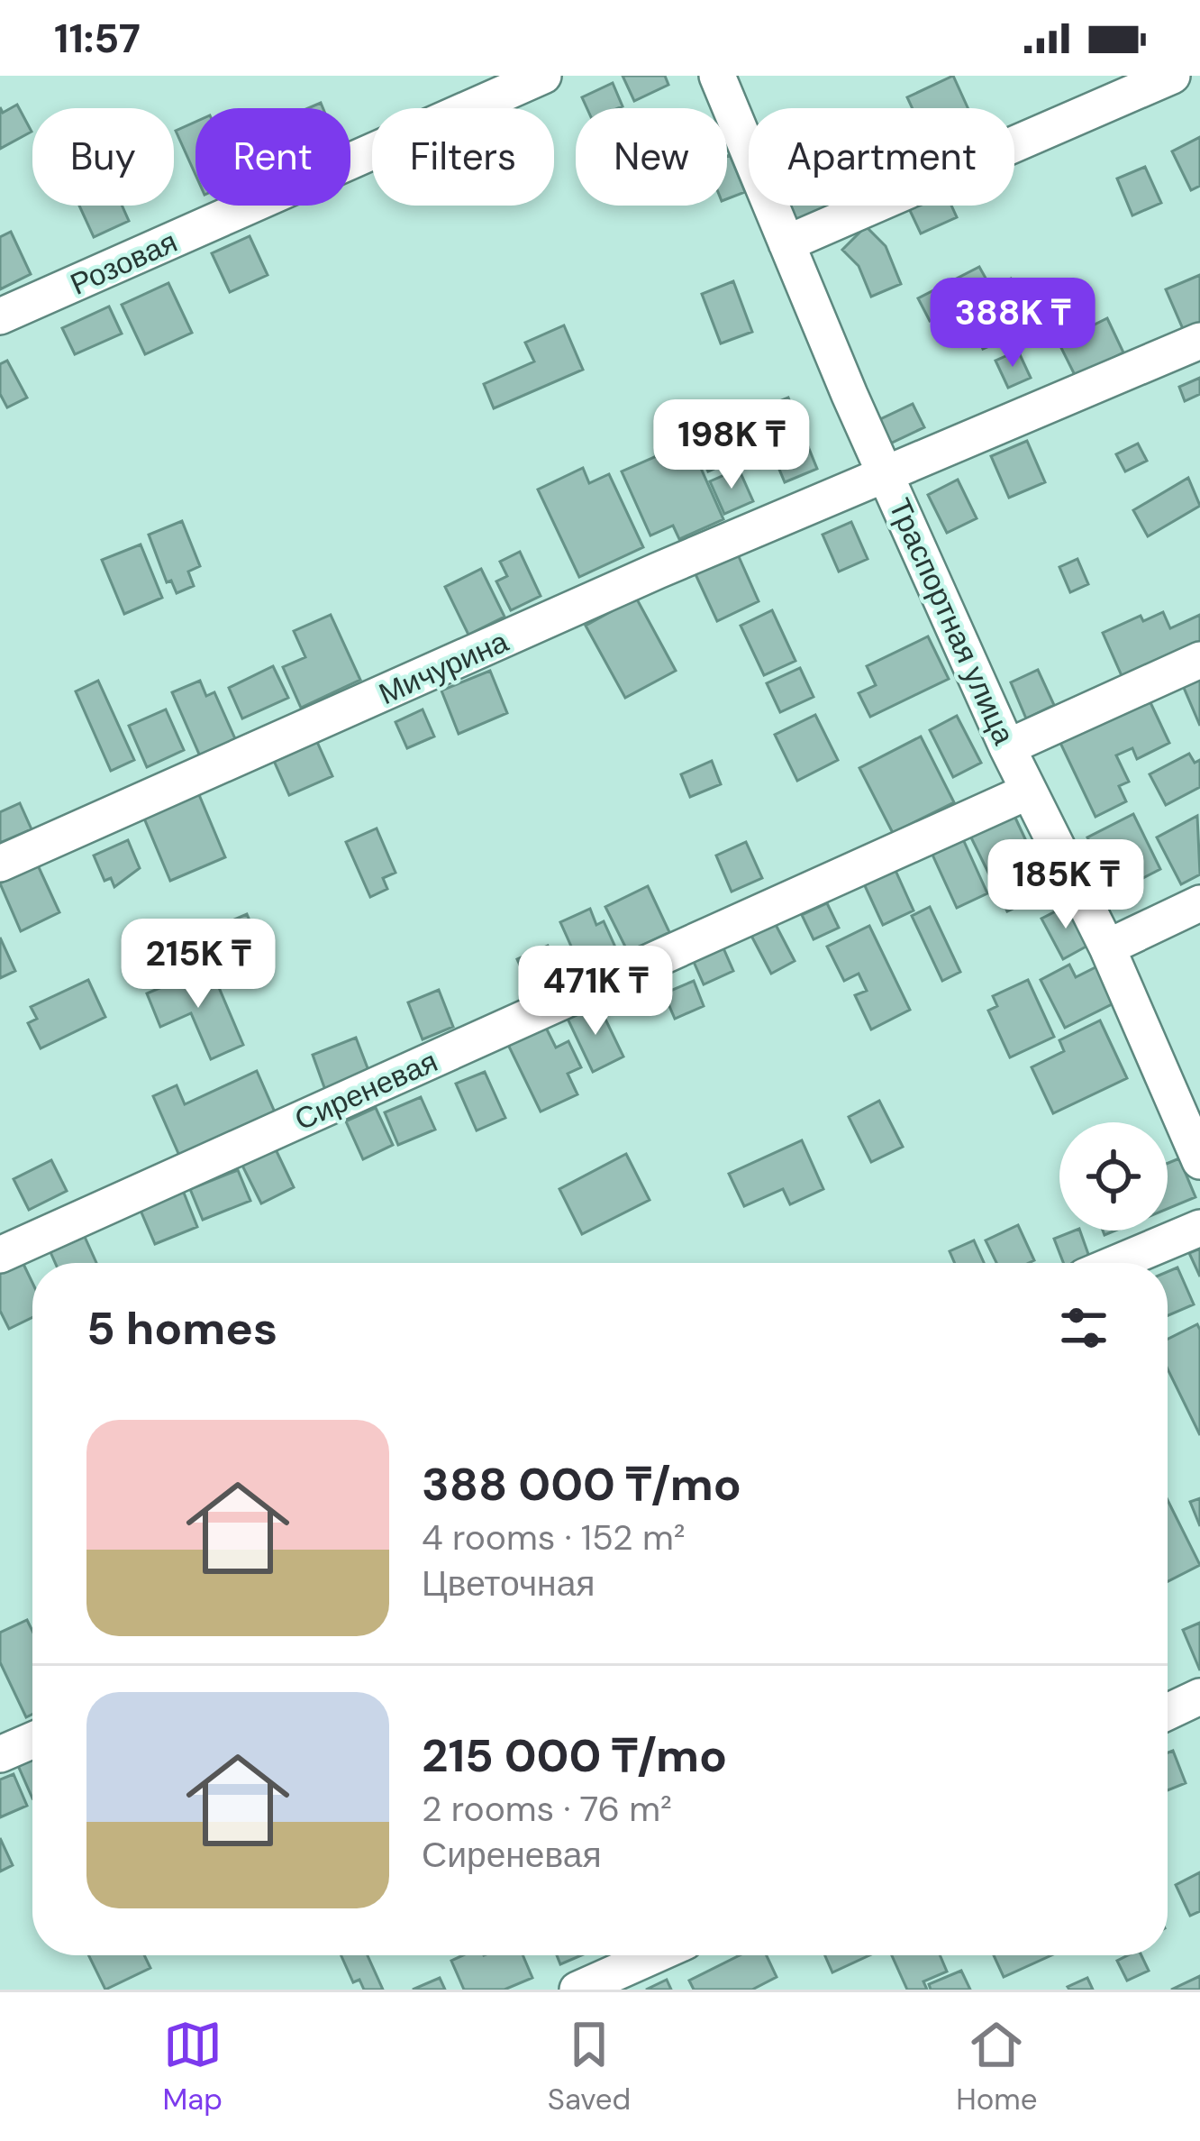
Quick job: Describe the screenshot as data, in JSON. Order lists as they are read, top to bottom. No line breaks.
{"streets":{"street":["Розовая","Траспортная улица","Мичурина","Сиреневая"]},"crossings":[["Траспортная улица","Мичурина"],["Траспортная улица","Сиреневая"]],"page":{"status":"11:57","chip":["Buy","Rent","Filters","New","Apartment"],"price":["388K ₸","198K ₸","185K ₸","215K ₸","471K ₸"],"heading":"5 homes","list":[{"name":"388 000 ₸/mo","note":"4 rooms · 152 m² · Цветочная"},{"name":"215 000 ₸/mo","note":"2 rooms · 76 m² · Сиреневая"}],"tabs":["Map","Saved","Home"]}}
